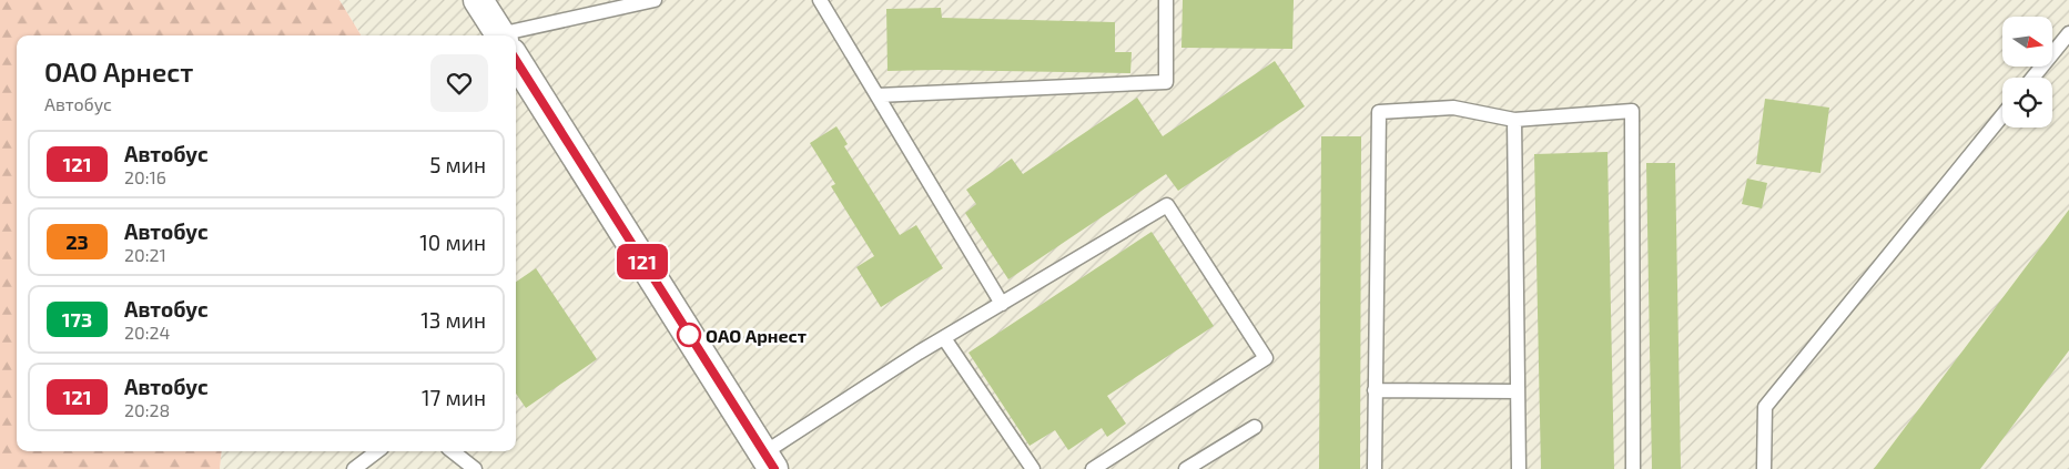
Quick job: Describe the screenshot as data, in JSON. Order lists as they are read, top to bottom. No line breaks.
{"places":["ОАО Арнест"],"lines":["bus line 121"],"north":"right","page":{"on_map":"121","heading":["ОАО Арнест","Автобус"],"list":[{"mark":"121","name":"Автобус","note":"20:16","value":"5 мин"},{"mark":"23","name":"Автобус","note":"20:21","value":"10 мин"},{"mark":"173","name":"Автобус","note":"20:24","value":"13 мин"},{"mark":"121","name":"Автобус","note":"20:28","value":"17 мин"}]}}
